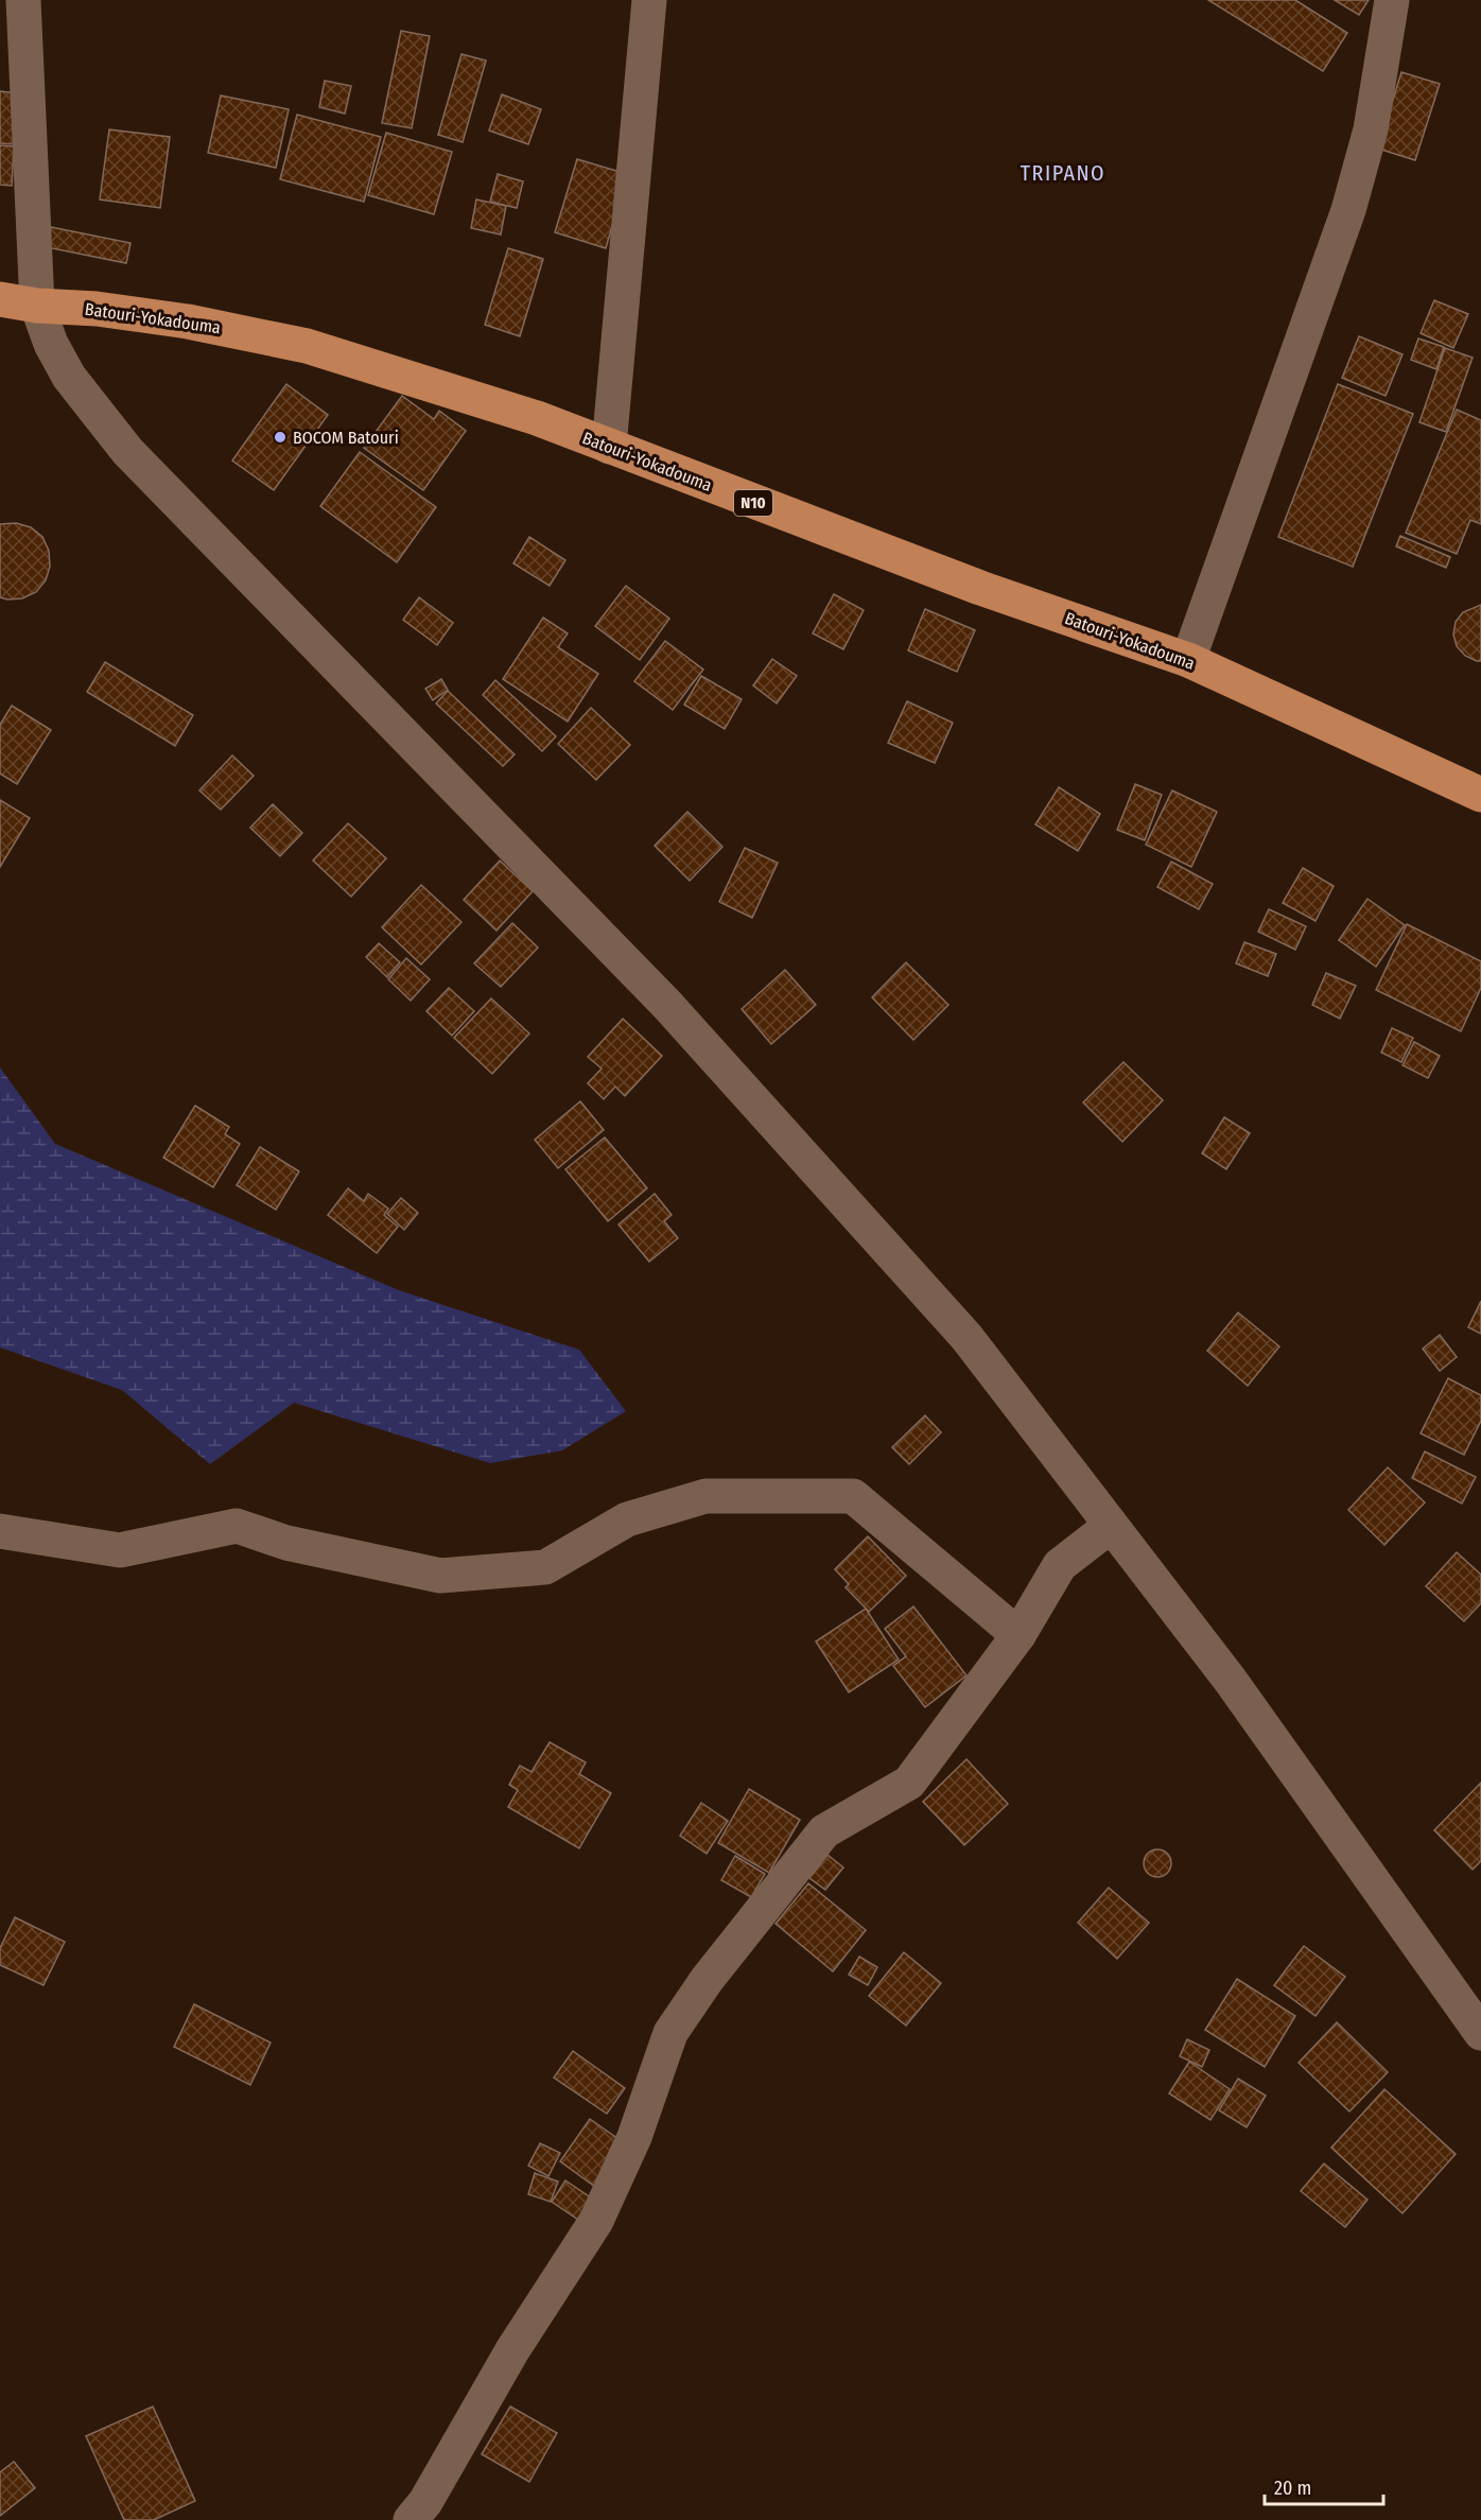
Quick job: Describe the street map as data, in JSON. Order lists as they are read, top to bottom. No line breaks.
{"streets":{"highway":["Batouri-Yokadouma","N10"]},"districts":["TRIPANO"],"places":["BOCOM Batouri"],"scale_bar":"20 m"}
